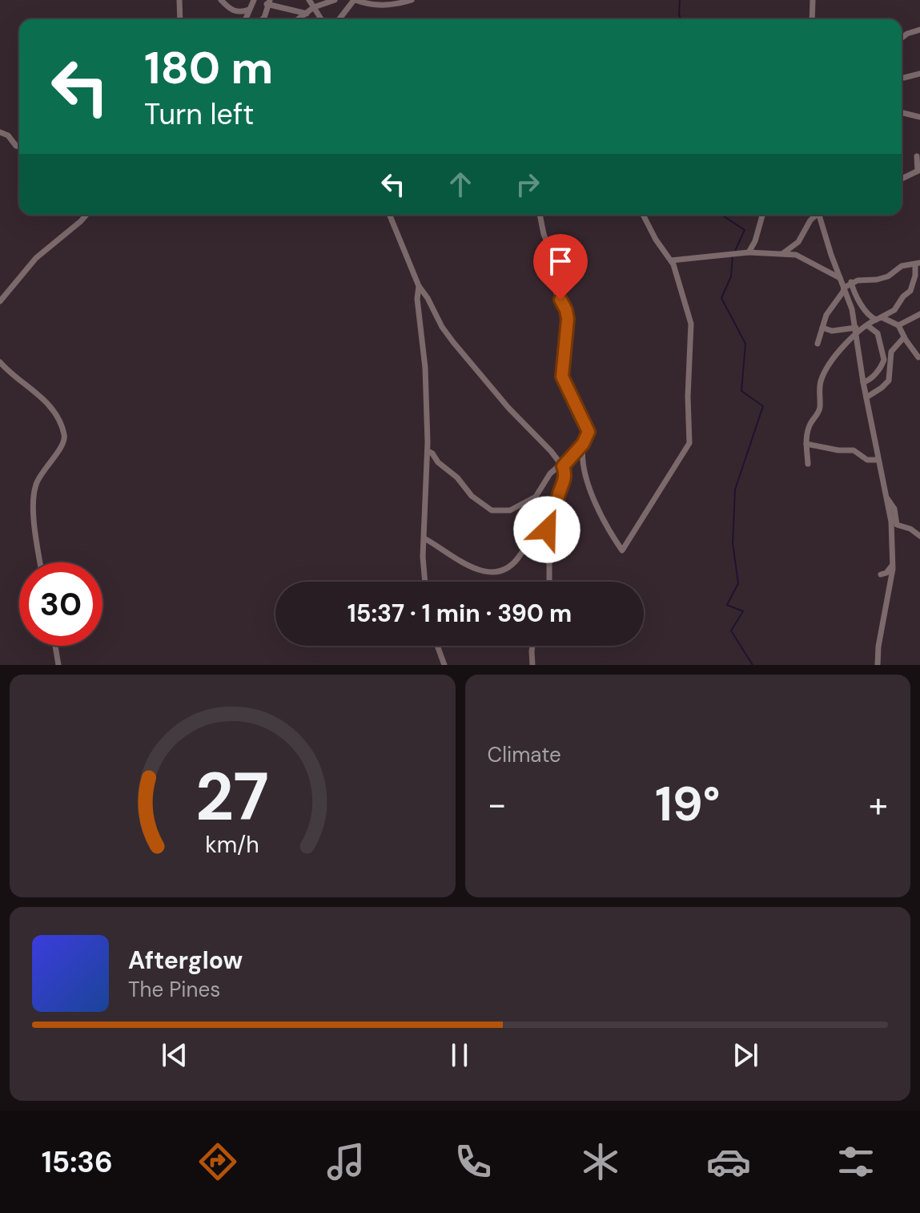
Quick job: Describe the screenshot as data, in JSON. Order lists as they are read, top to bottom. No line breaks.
{"page":{"turn":["180 m","Turn left"],"limit":"30","trip":"15:37 · 1 min · 390 m","tile":"Climate","heat":["−","19°","+"],"song":["Afterglow","The Pines"],"tabs":"15:36","gauge":["27","km/h"]}}
